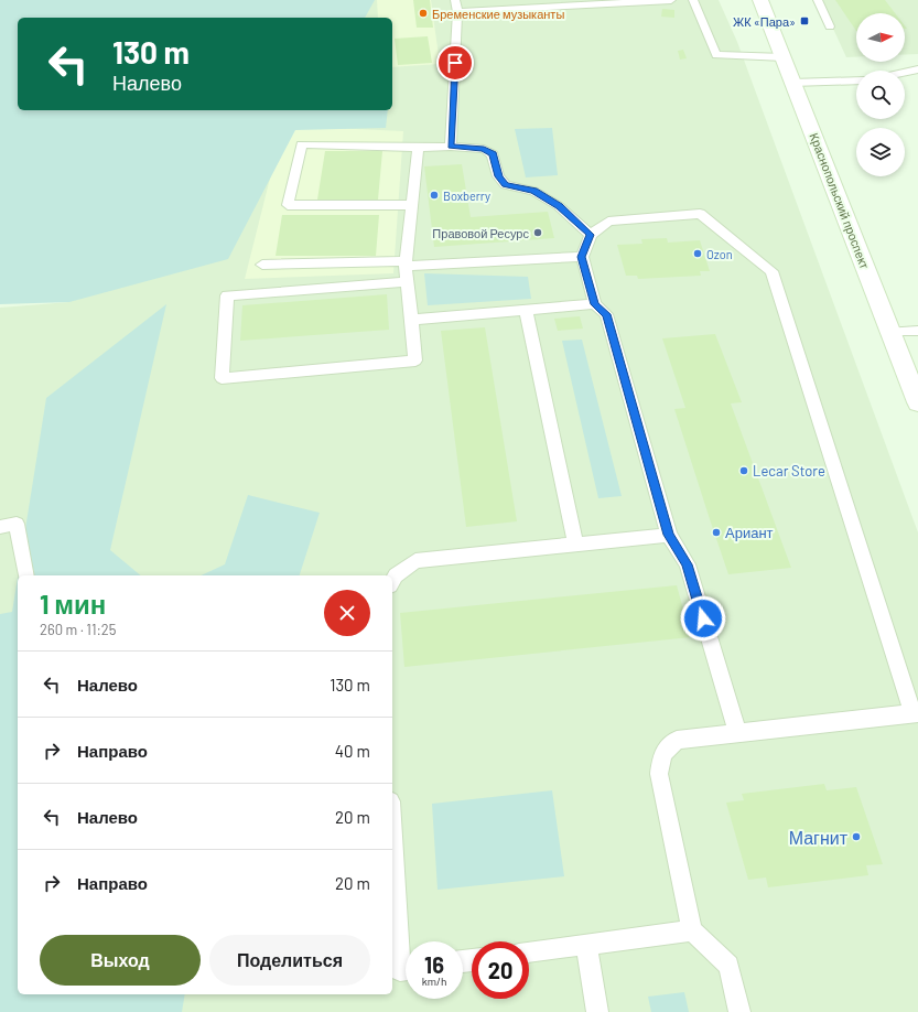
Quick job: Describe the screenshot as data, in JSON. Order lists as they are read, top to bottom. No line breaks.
{"streets":{"street":["Краснопольский проспект"]},"places":{"other":["Бременские музыканты","Boxberry","Правовой Ресурс","Ozon","Lecar Store","Ариант","Магнит"],"transit":["ЖК «Пара»"]},"north":"right","page":{"turn":["130 m","Налево"],"heading":["1 мин","260 m · 11:25"],"list":[{"name":"Налево","value":"130 m"},{"name":"Направо","value":"40 m"},{"name":"Налево","value":"20 m"},{"name":"Направо","value":"20 m"}],"buttons":["Выход","Поделиться"],"speed":"16 km/h","limit":"20"}}
